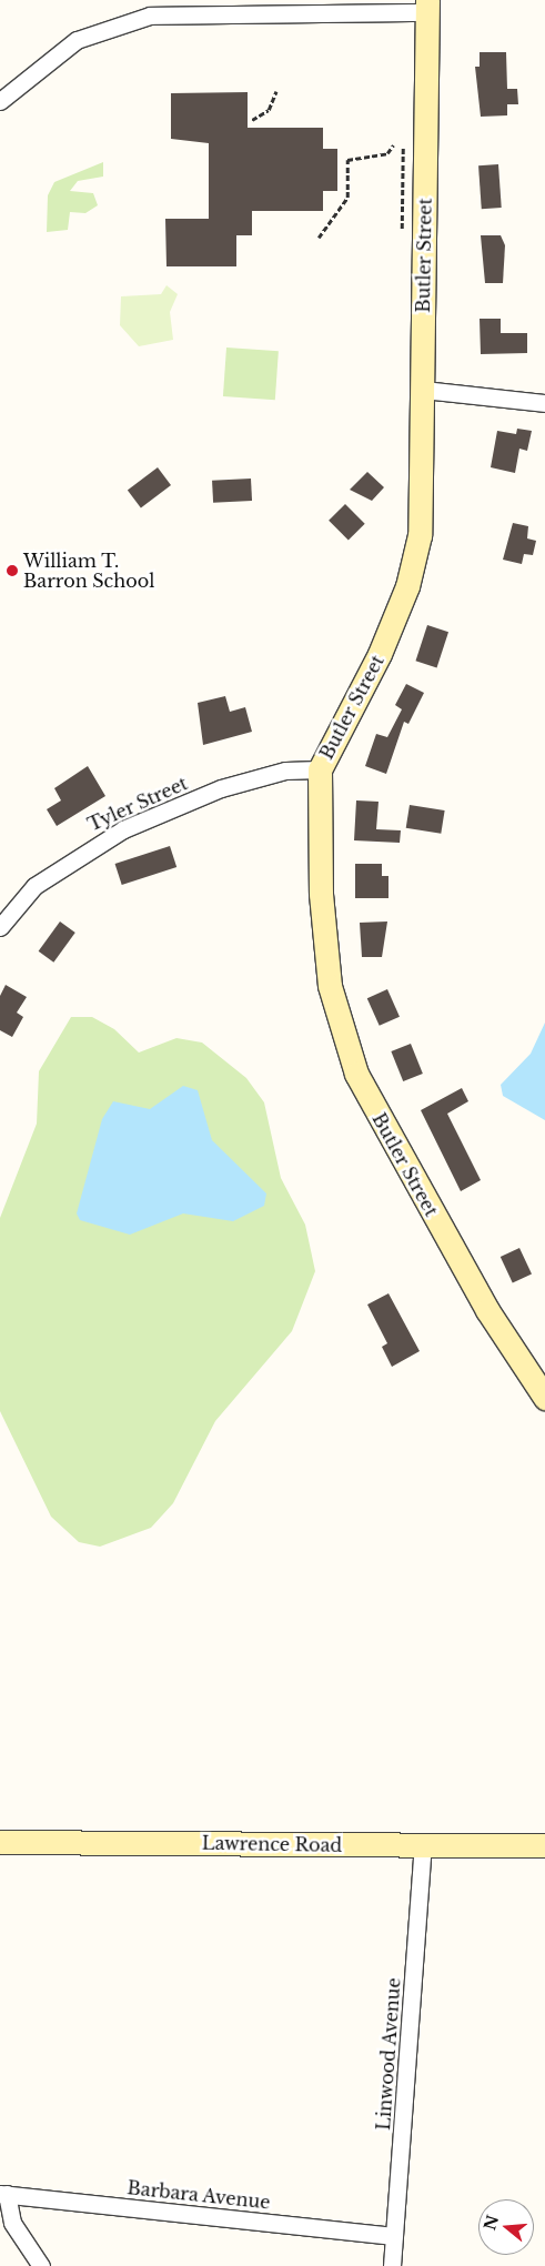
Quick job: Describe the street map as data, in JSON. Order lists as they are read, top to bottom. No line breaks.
{"streets":{"street":["Butler Street","Tyler Street","Lawrence Road","Linwood Avenue","Barbara Avenue"]},"crossings":[["Butler Street","Tyler Street"],["Lawrence Road","Linwood Avenue"],["Linwood Avenue","Barbara Avenue"]],"places":["William T. Barron School"],"north":"left"}
